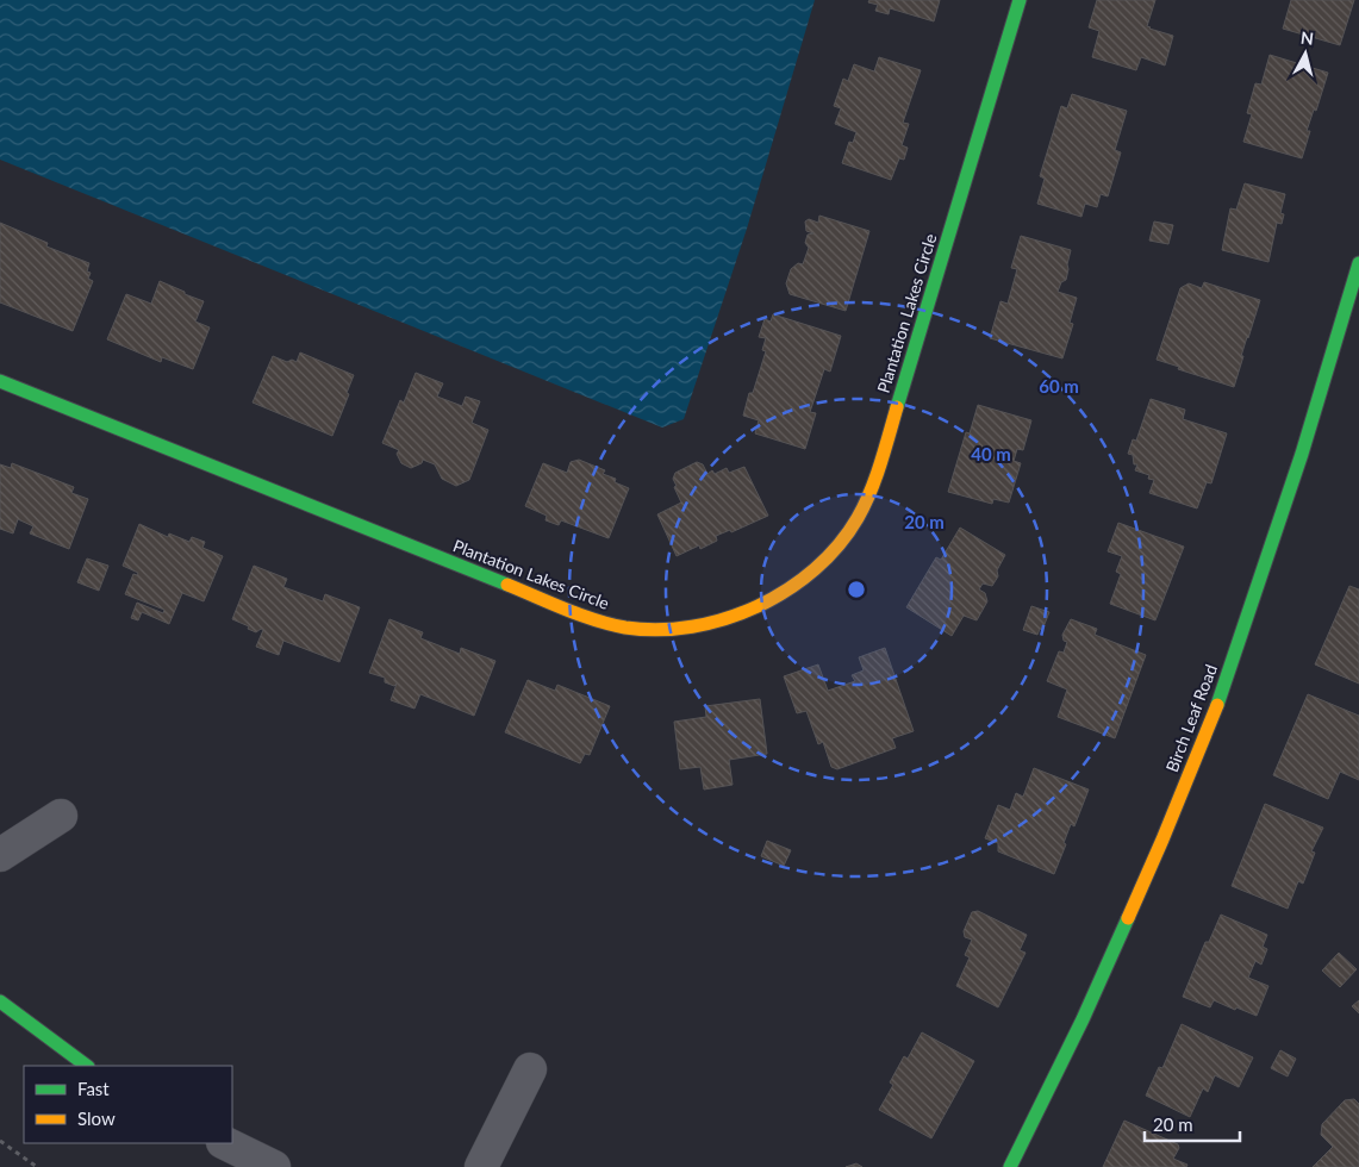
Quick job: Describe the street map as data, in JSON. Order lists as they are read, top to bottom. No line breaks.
{"streets":{"street":["Plantation Lakes Circle","Birch Leaf Road"]},"legend":["Fast","Slow"],"scale_bar":"20 m","north":"top","rings":["60 m","40 m","20 m"]}
